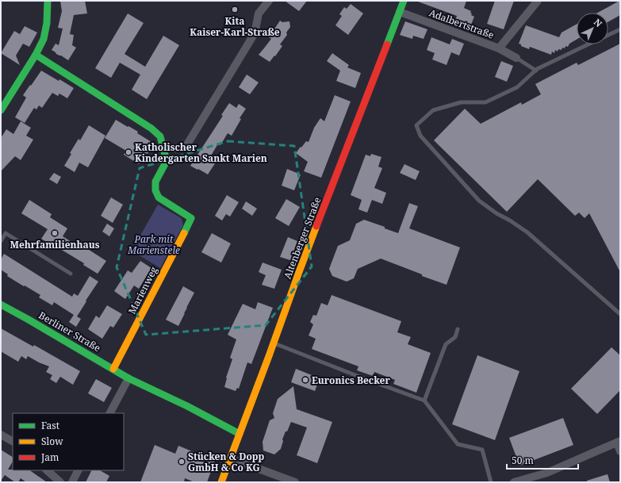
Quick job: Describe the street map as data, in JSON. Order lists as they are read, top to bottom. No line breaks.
{"streets":{"street":["Adalbertstraße","Altenberger Straße","Marienweg","Berliner Straße"]},"crossings":[["Adalbertstraße","Altenberger Straße"],["Altenberger Straße","Berliner Straße"],["Marienweg","Berliner Straße"]],"parks":["Park mit Marienstele"],"places":["Kita Kaiser-Karl-Straße","Katholischer Kindergarten Sankt Marien","Mehrfamilienhaus","Euronics Becker","Stücken & Dopp GmbH & Co KG"],"legend":["Fast","Slow","Jam"],"scale_bar":"50 m","north":"top right"}
